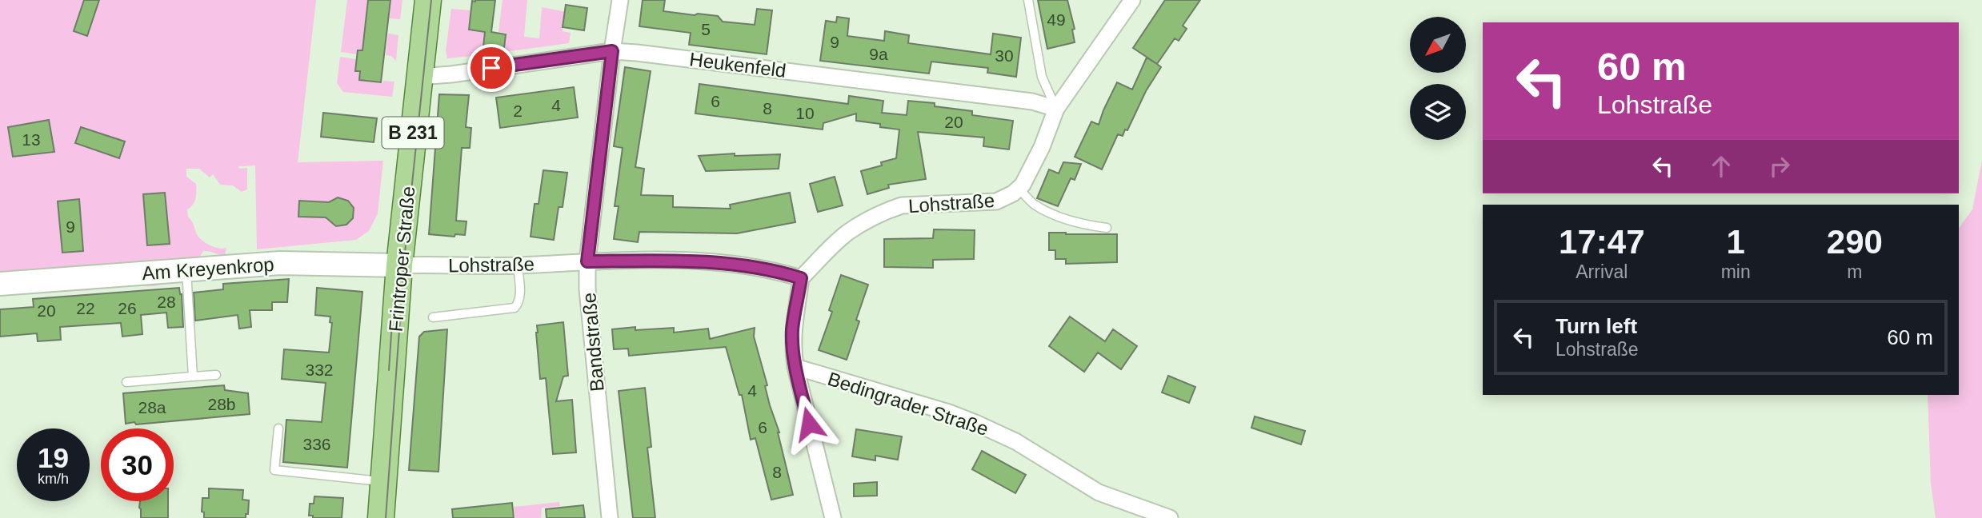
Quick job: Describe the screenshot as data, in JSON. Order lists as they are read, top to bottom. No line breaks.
{"streets":{"main road":["B 231","Frintroper Straße","Am Kreyenkrop"],"street":["Heukenfeld","Lohstraße","Bandstraße","Bedingrader Straße"]},"crossings":[["Heukenfeld","Lohstraße"],["Heukenfeld","Frintroper Straße"],["Heukenfeld","Bandstraße"],["Lohstraße","Frintroper Straße"],["Lohstraße","Am Kreyenkrop"],["Lohstraße","Bandstraße"],["Frintroper Straße","Am Kreyenkrop"]],"house_numbers":["49","5","9","9a","30","6","4","8","2","10","20","13","9","28","22","26","20","332","4","28b","28a","6","336","8"],"north":"bottom left","page":{"turn":["60 m","Lohstraße"],"eta":["17:47","Arrival","1","min","290","m"],"list":[{"name":"Turn left","note":"Lohstraße","value":"60 m"}],"speed":"19 km/h","limit":"30"}}
